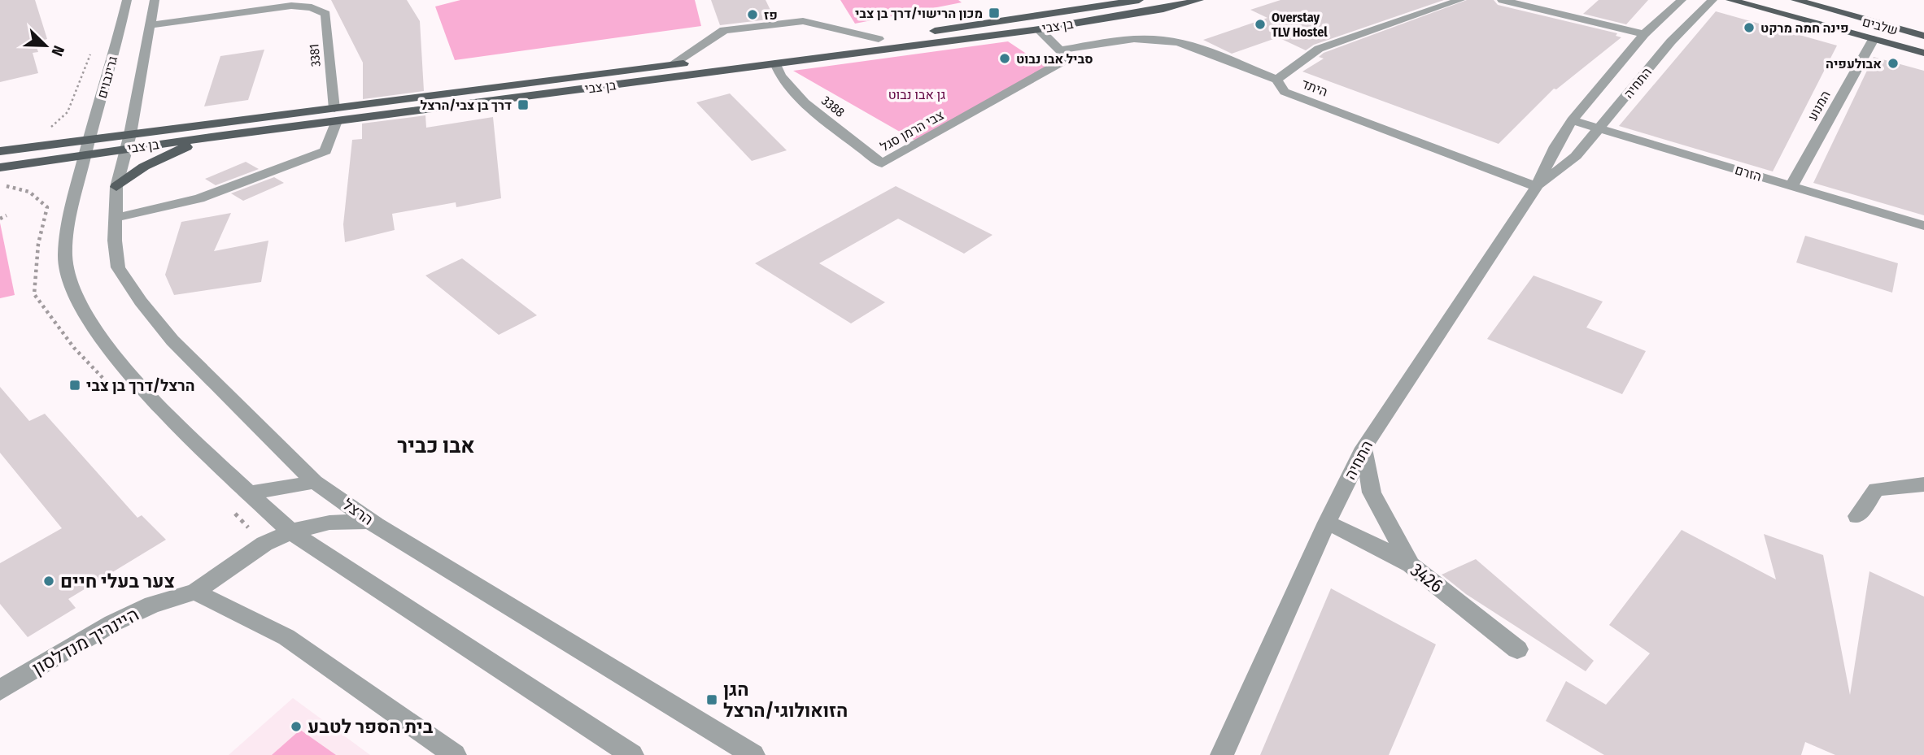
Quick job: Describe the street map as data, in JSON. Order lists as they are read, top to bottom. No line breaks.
{"streets":{"main road":["בן צבי","שלבים"],"street":["3381","גרינבוים","התחיה","היתד","המנוע","3388","צבי הרמן סגל","הזרם","הרצל","3426","היינריך מנדלסון"]},"crossings":[["בן צבי","3381"],["בן צבי","גרינבוים"],["בן צבי","3388"],["בן צבי","הרצל"],["שלבים","המנוע"],["3381","גרינבוים"],["גרינבוים","הרצל"],["התחיה","היתד"],["התחיה","הזרם"],["התחיה","3426"],["המנוע","הזרם"],["3388","צבי הרמן סגל"],["הרצל","היינריך מנדלסון"]],"districts":["אבו כביר"],"parks":["גן אבו נבוט"],"places":{"transit":["מכון הרישוי/דרך בן צבי","דרך בן צבי/הרצל","הרצל/דרך בן צבי","הגן הזואולוגי/הרצל"],"other":["פז","Overstay TLV Hostel","פינה חמה מרקט","סביל אבו נבוט","אבולעפיה","צער בעלי חיים","בית הספר לטבע"]},"north":"bottom right"}
